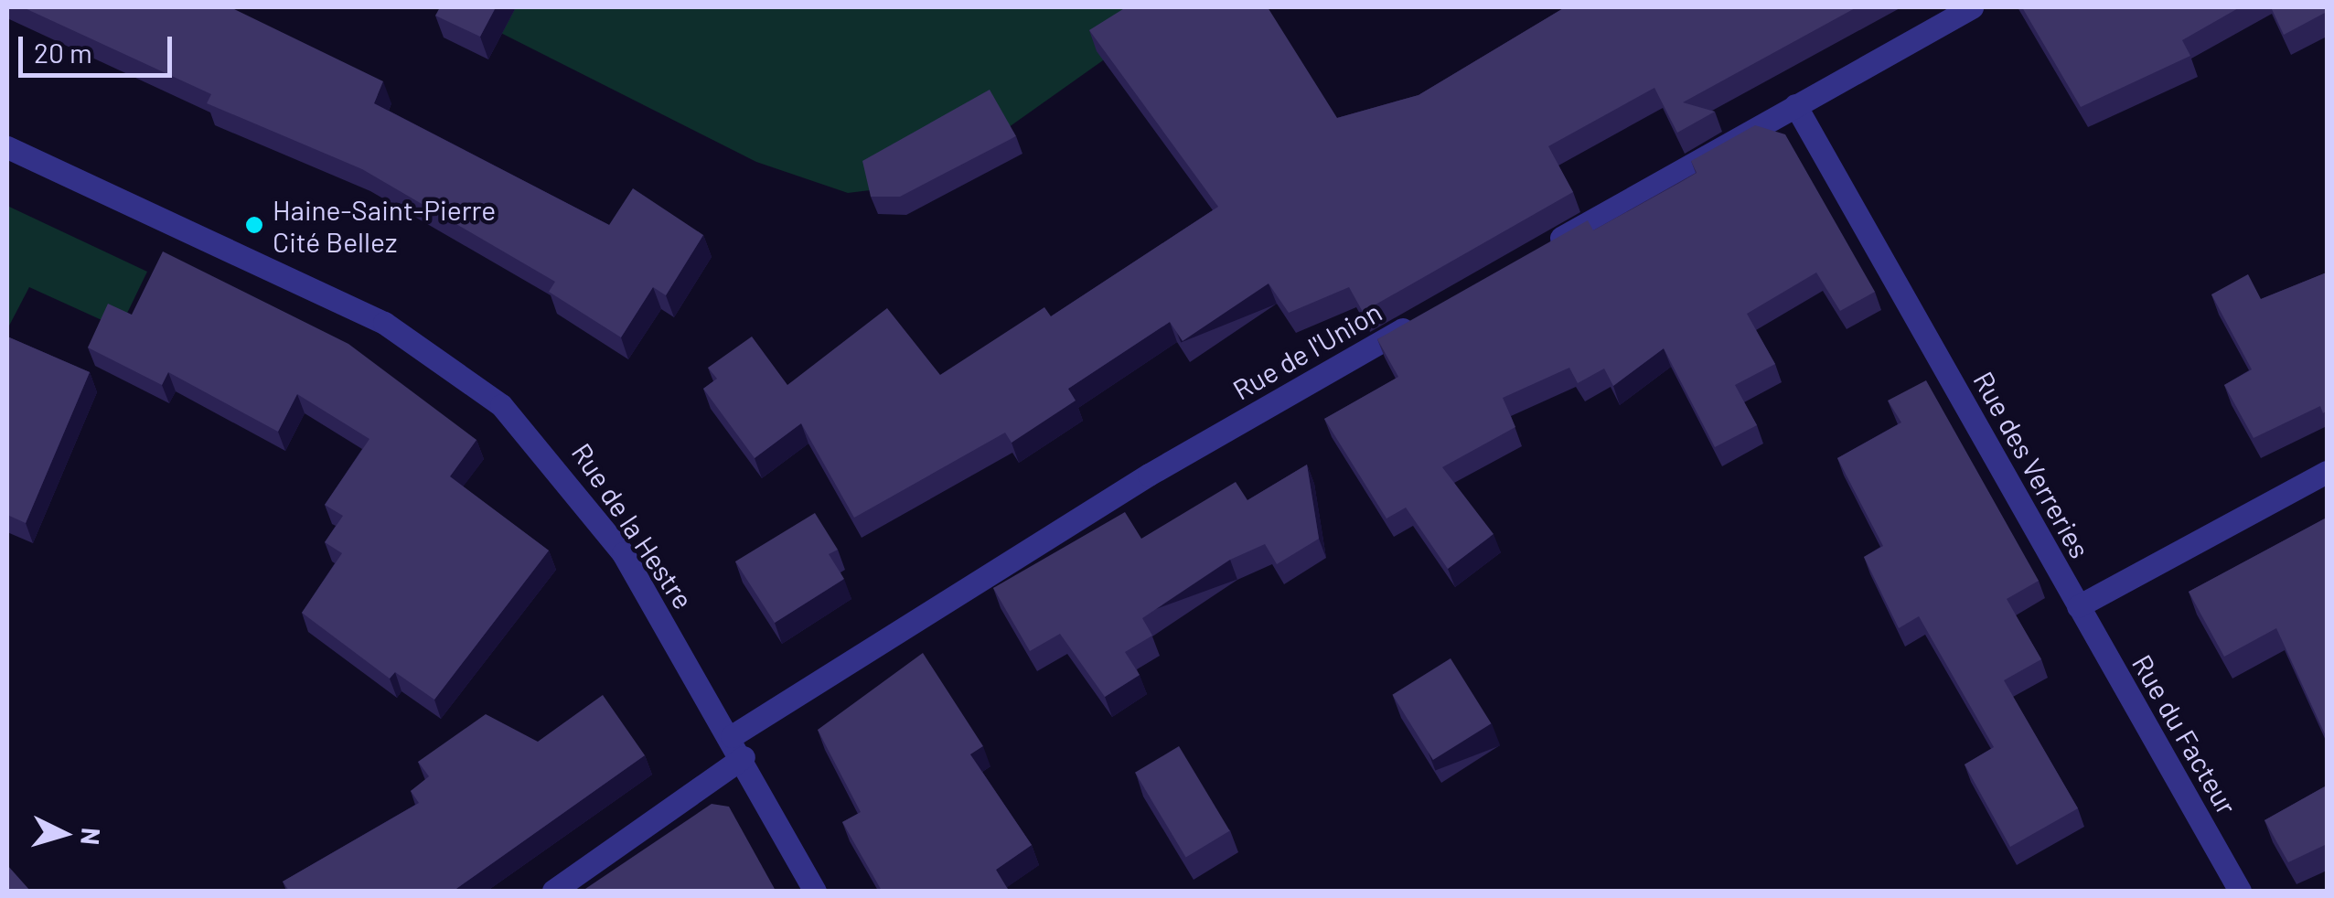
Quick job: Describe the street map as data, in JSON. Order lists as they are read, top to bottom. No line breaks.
{"streets":{"street":["Rue de l'Union","Rue des Verreries","Rue de la Hestre","Rue du Facteur"]},"crossings":[["Rue de l'Union","Rue de la Hestre"],["Rue des Verreries","Rue du Facteur"]],"places":["Haine-Saint-Pierre Cité Bellez"],"scale_bar":"20 m","north":"right"}
